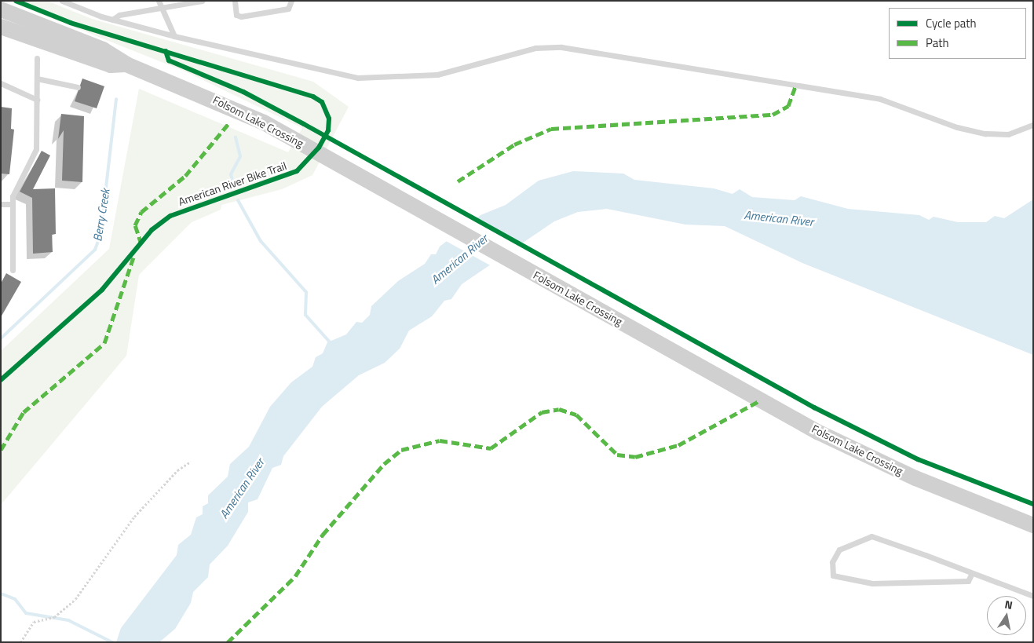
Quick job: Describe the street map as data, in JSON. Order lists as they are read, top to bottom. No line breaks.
{"streets":{"main road":["Folsom Lake Crossing"],"cycle path":["American River Bike Trail"]},"water":["Berry Creek","American River"],"legend":["Cycle path","Path"],"north":"top"}
